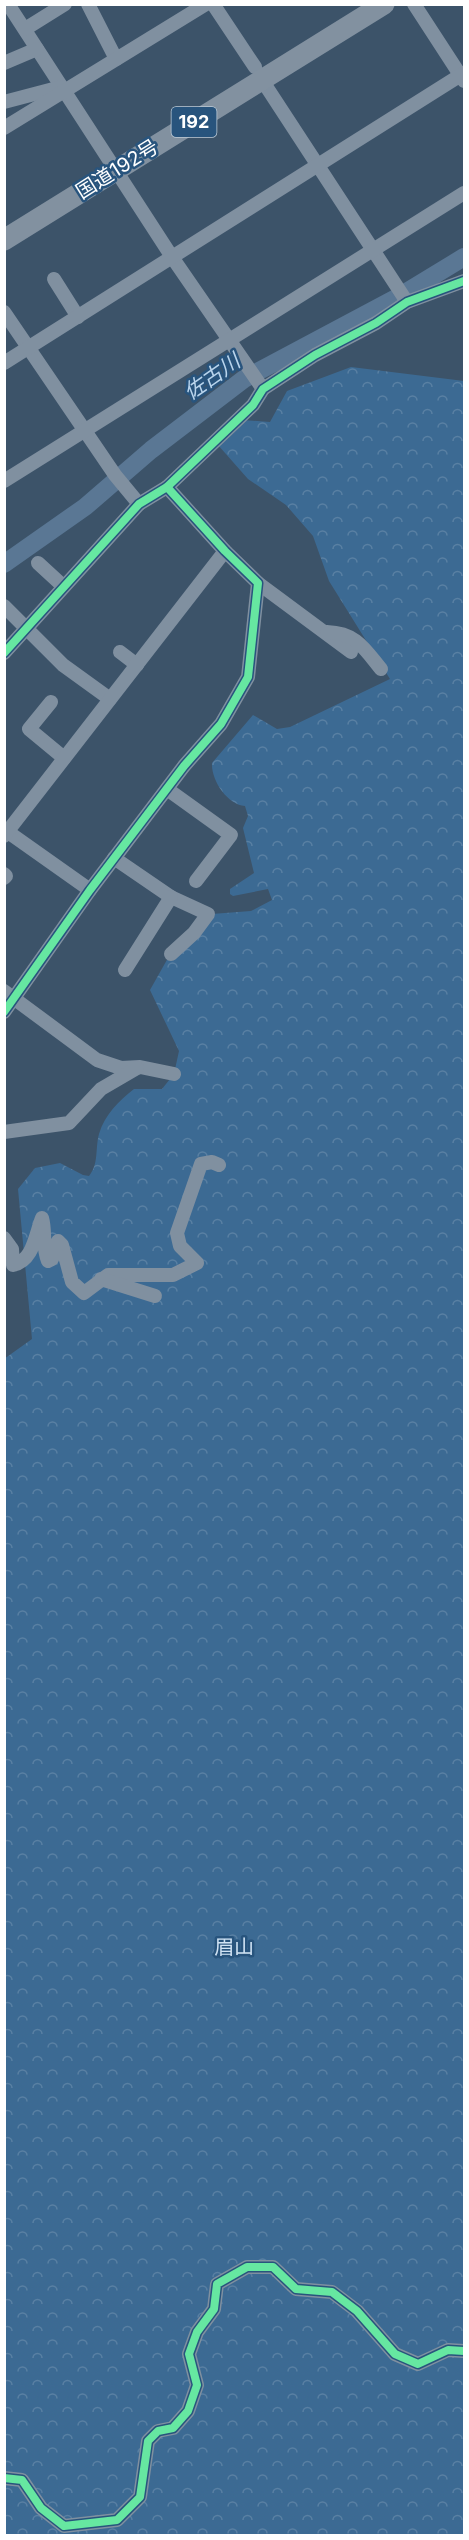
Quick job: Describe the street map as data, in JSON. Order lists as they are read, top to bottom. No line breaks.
{"streets":{"highway":["192","国道192号"]},"water":["佐古川"],"parks":["眉山"]}
